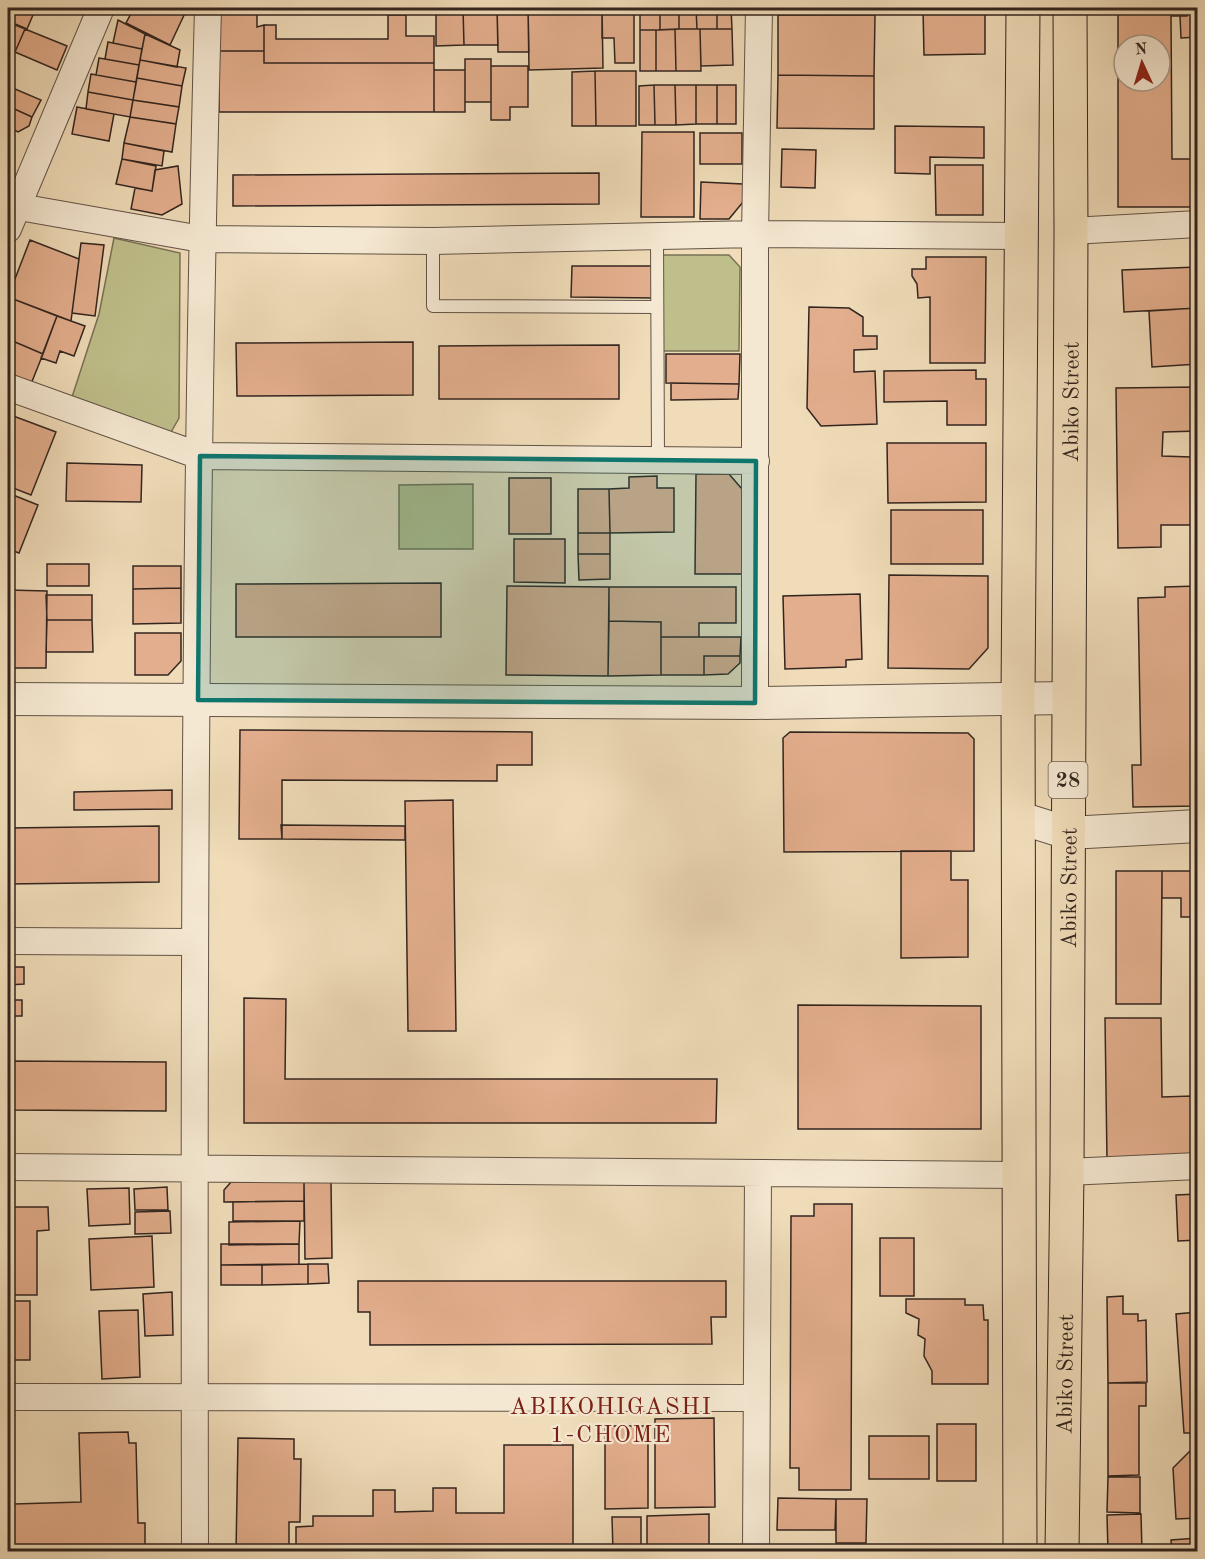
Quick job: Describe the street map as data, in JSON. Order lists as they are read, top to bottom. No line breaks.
{"streets":{"main road":["Abiko Street","28"]},"districts":["ABIKOHIGASHI 1-CHOME"],"north":"top"}
